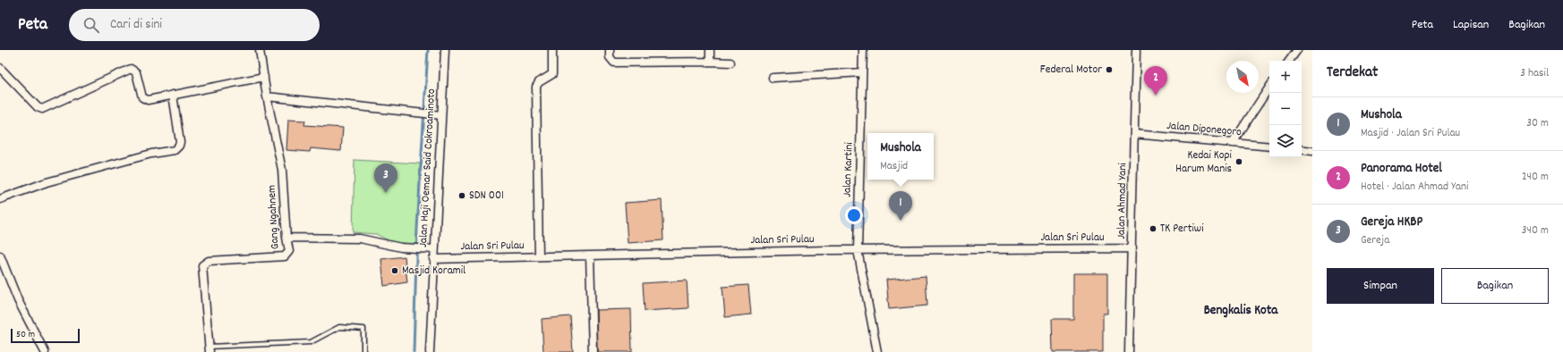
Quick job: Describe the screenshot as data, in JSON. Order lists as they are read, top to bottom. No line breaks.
{"streets":{"street":["Jalan Diponegoro","Jalan Haji Oemar Said Cokroaminoto","Jalan Kartini","Jalan Ahmad Yani","Gang Ngahnem","Jalan Sri Pulau"]},"crossings":[["Jalan Diponegoro","Jalan Ahmad Yani"],["Jalan Haji Oemar Said Cokroaminoto","Jalan Sri Pulau"],["Jalan Kartini","Jalan Sri Pulau"],["Jalan Ahmad Yani","Jalan Sri Pulau"]],"districts":["Bengkalis Kota"],"places":["Federal Motor","Kedai Kopi Harum Manis","SDN 001","TK Pertiwi","Masjid Koramil"],"scale_bar":"50 m","north":"bottom right","page":{"header":"Peta","search":"Cari di sini","nav":["Peta","Lapisan","Bagikan"],"heading":["Terdekat","3 hasil"],"map_buttons":["+","−"],"pins":["2","3","1"],"list":[{"mark":"1","name":"Mushola","note":"Masjid · Jalan Sri Pulau","value":"30 m"},{"mark":"2","name":"Panorama Hotel","note":"Hotel · Jalan Ahmad Yani","value":"240 m"},{"mark":"3","name":"Gereja HKBP","note":"Gereja","value":"340 m"}],"popup":["Mushola","Masjid"],"buttons":["Simpan","Bagikan"],"scale":"50 m"}}
